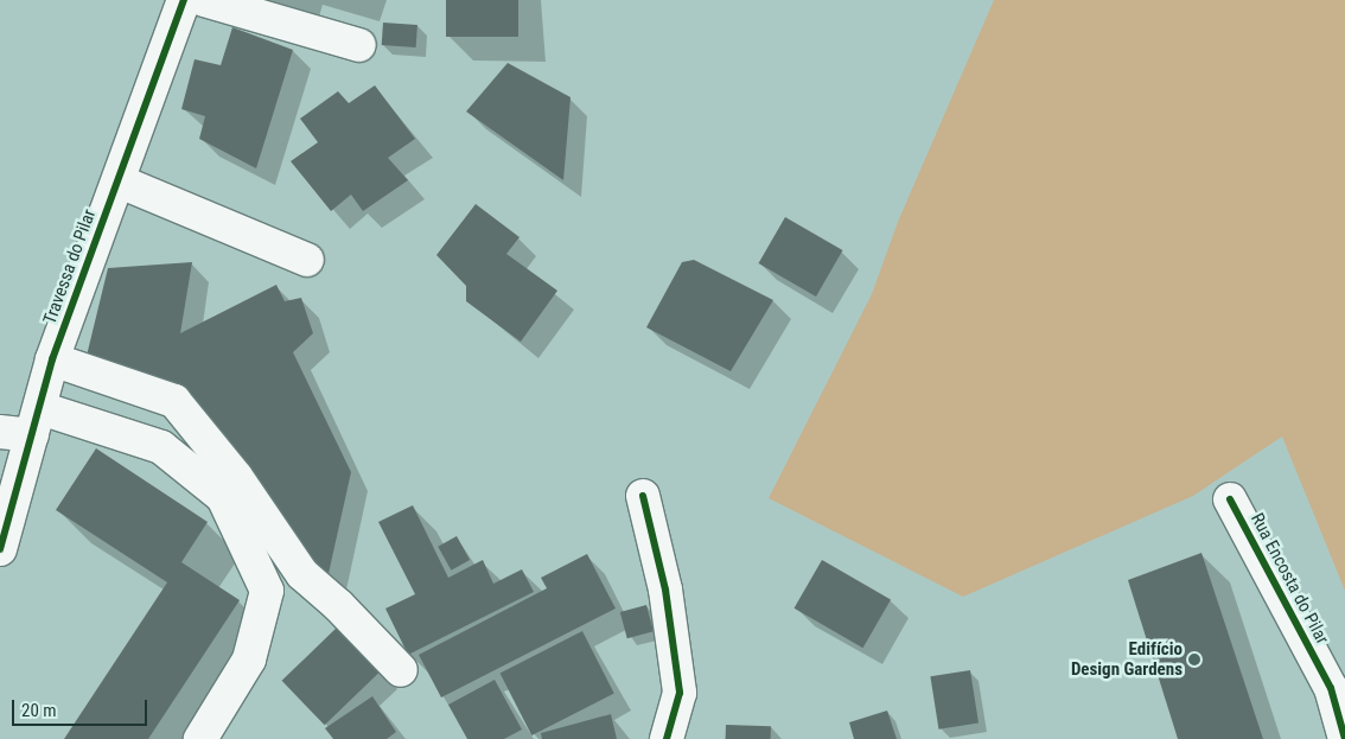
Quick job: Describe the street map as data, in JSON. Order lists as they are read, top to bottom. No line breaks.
{"streets":{"street":["Travessa do Pilar","Rua Encosta do Pilar"]},"places":["Edifício Design Gardens"],"scale_bar":"20 m"}
